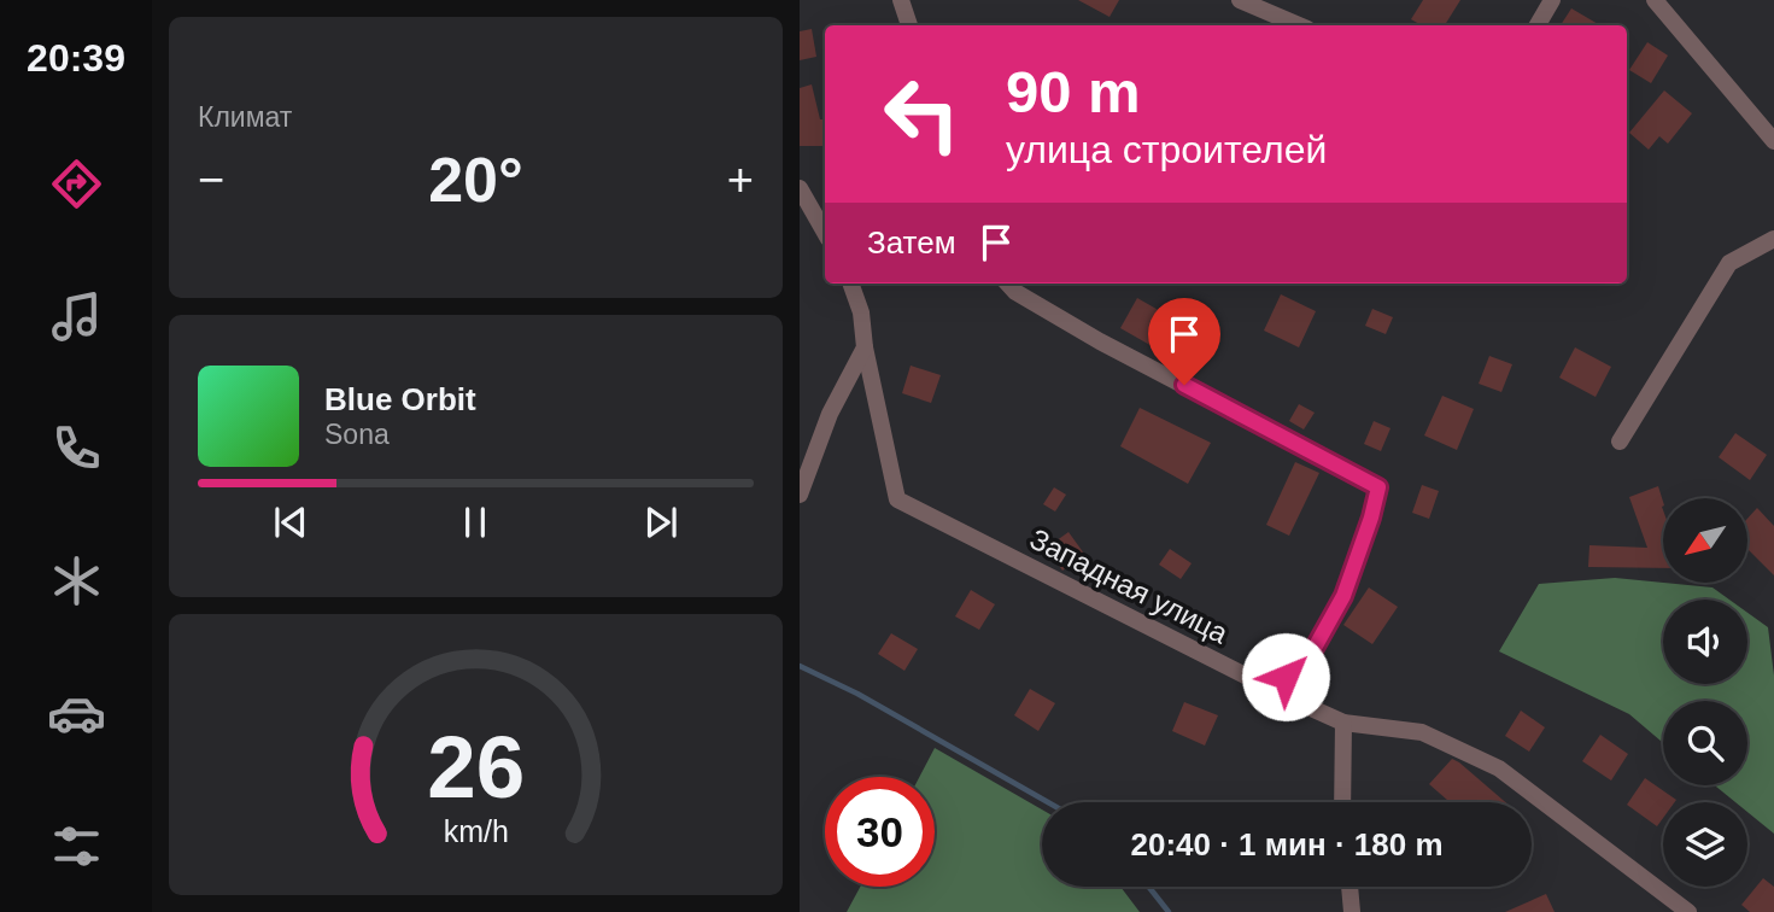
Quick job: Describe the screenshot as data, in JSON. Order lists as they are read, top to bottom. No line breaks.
{"streets":{"street":["Западная улица"]},"north":"bottom left","page":{"tabs":"20:39","tile":"Климат","turn":["90 m","улица строителей"],"heat":["−","20°","+"],"then":"Затем","song":["Blue Orbit","Sona"],"limit":"30","trip":"20:40 · 1 мин · 180 m","gauge":["26","km/h"]}}
